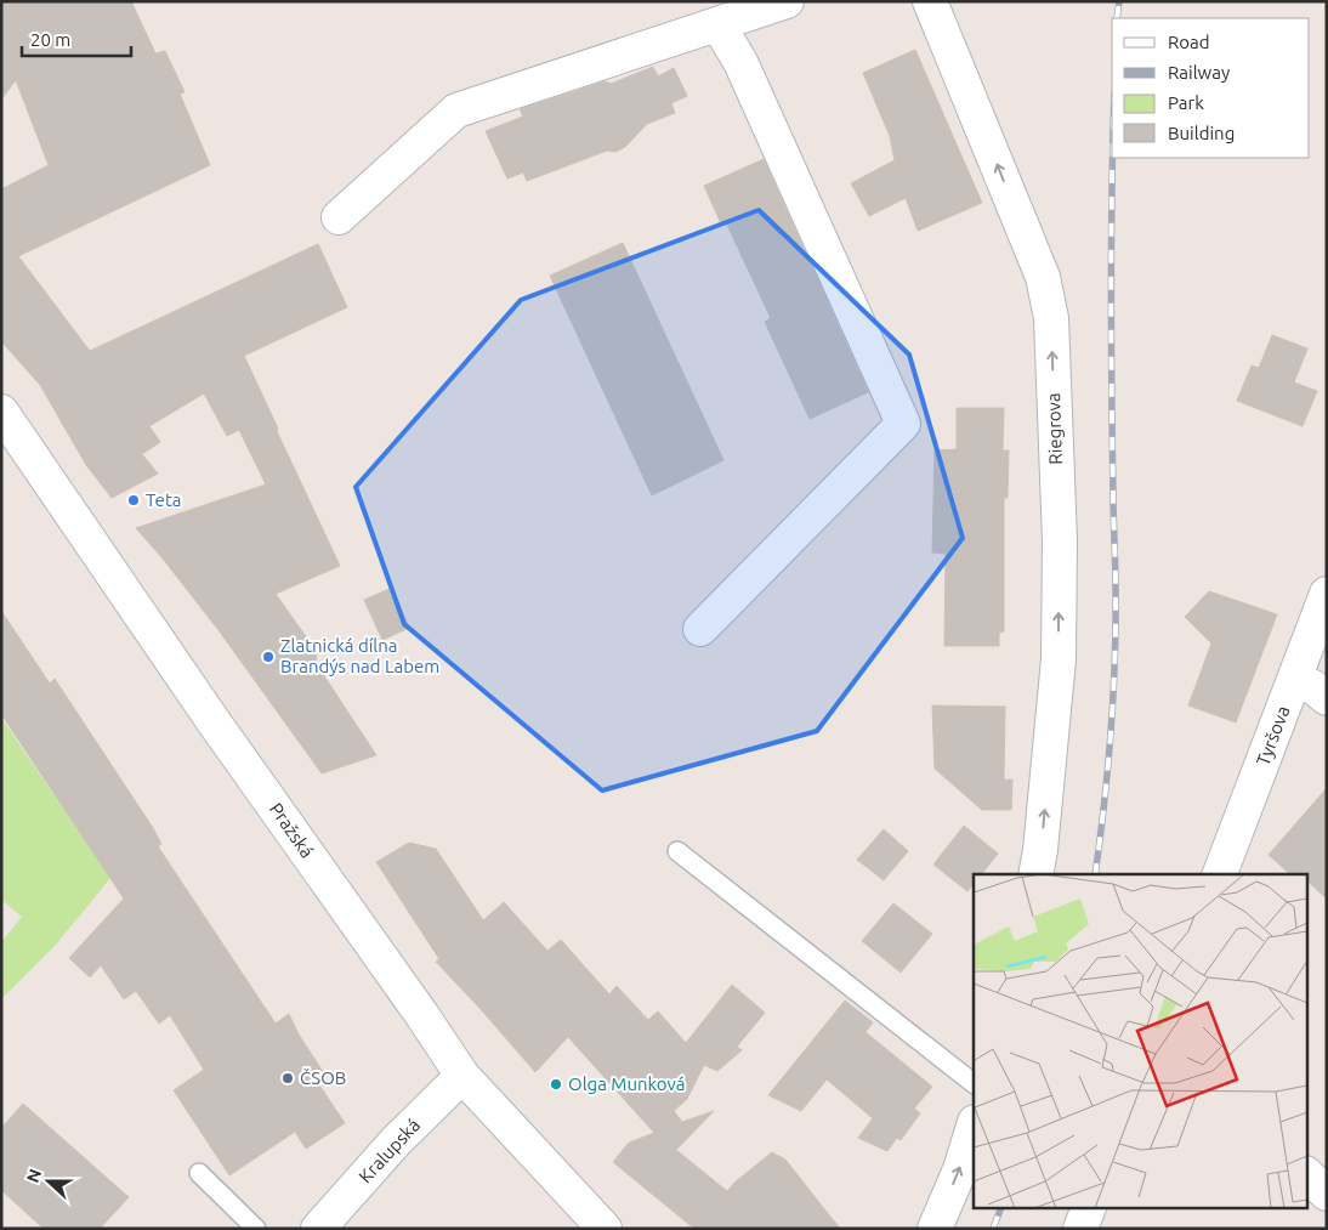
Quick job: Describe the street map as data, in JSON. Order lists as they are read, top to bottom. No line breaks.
{"streets":{"street":["Riegrova","Tyršova","Pražská","Kralupská"]},"crossings":[["Pražská","Kralupská"]],"one_way":["Riegrova"],"places":["Teta","Zlatnická dílna Brandýs nad Labem","ČSOB","Olga Munková"],"legend":["Road","Railway","Park","Building"],"scale_bar":"20 m","north":"left"}
